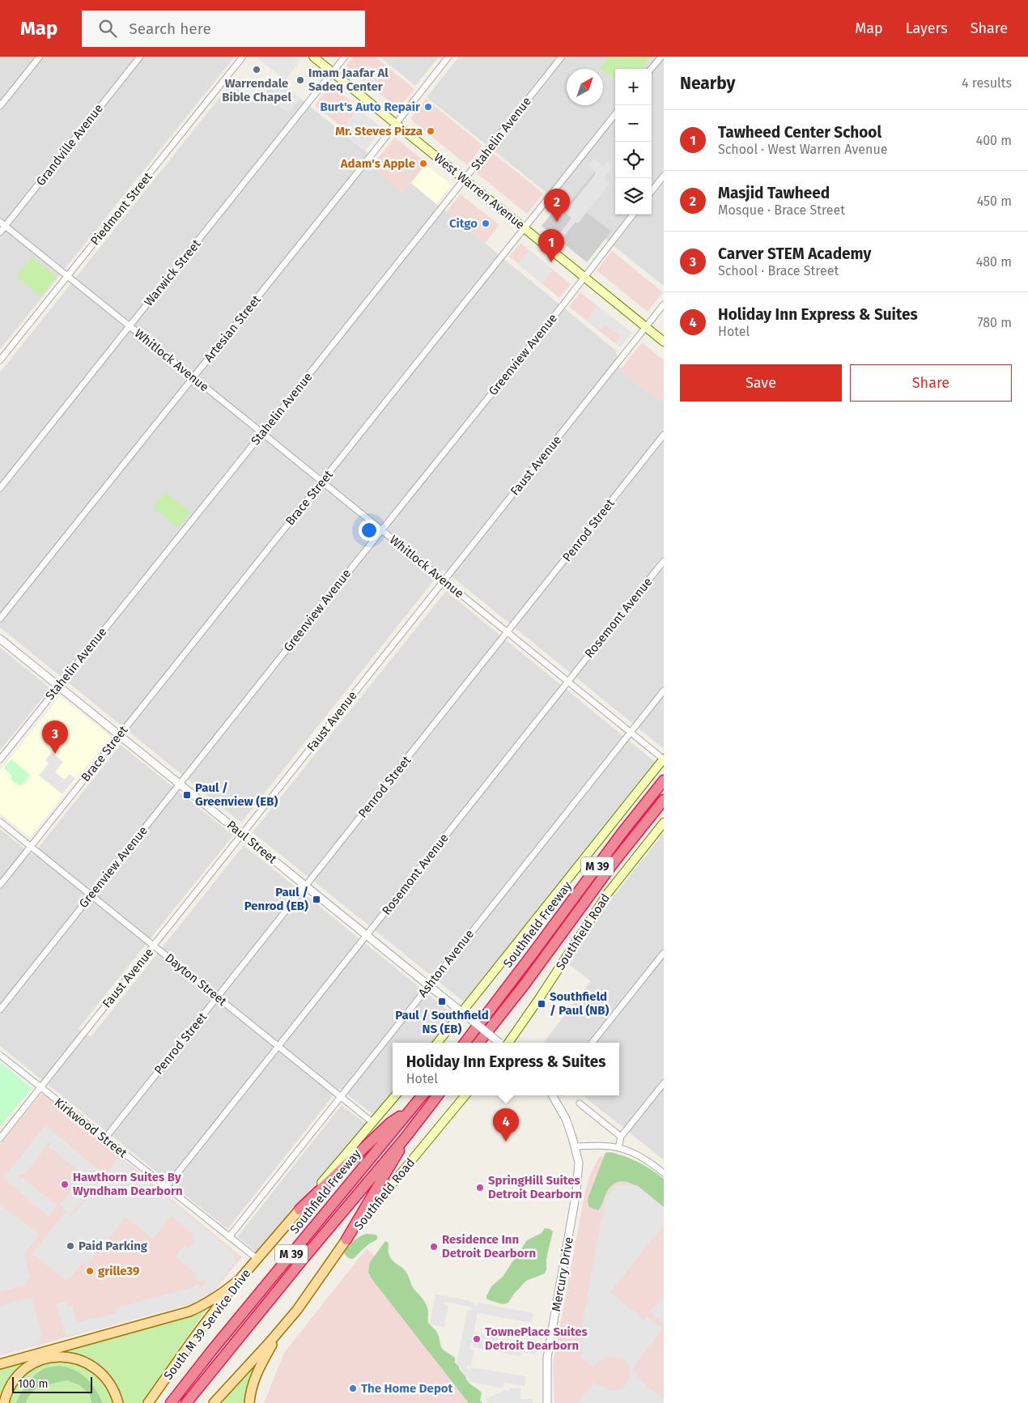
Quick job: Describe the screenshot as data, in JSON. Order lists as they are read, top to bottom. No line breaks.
{"streets":{"highway":["M 39","Southfield Freeway"],"main road":["West Warren Avenue","Southfield Road","South M 39 Service Drive"],"street":["Stahelin Avenue","Grandville Avenue","Piedmont Street","Warwick Street","Artesian Street","Greenview Avenue","Whitlock Avenue","Faust Avenue","Brace Street","Penrod Street","Rosemont Avenue","Paul Street","Ashton Avenue","Dayton Street","Kirkwood Street","Mercury Drive"]},"crossings":[["Stahelin Avenue","West Warren Avenue"],["Stahelin Avenue","Whitlock Avenue"],["Stahelin Avenue","Paul Street"],["Grandville Avenue","Whitlock Avenue"],["West Warren Avenue","Warwick Street"],["West Warren Avenue","Artesian Street"],["West Warren Avenue","Greenview Avenue"],["West Warren Avenue","Faust Avenue"],["West Warren Avenue","Brace Street"],["Piedmont Street","Whitlock Avenue"],["Warwick Street","Whitlock Avenue"],["Artesian Street","Whitlock Avenue"],["Greenview Avenue","Whitlock Avenue"],["Greenview Avenue","Paul Street"],["Greenview Avenue","Dayton Street"],["Whitlock Avenue","Faust Avenue"],["Whitlock Avenue","Brace Street"],["Whitlock Avenue","Penrod Street"],["Whitlock Avenue","Rosemont Avenue"],["Whitlock Avenue","Ashton Avenue"],["Faust Avenue","Paul Street"],["Faust Avenue","Dayton Street"],["Faust Avenue","Kirkwood Street"],["Brace Street","Paul Street"],["Brace Street","Dayton Street"],["Penrod Street","Paul Street"],["Penrod Street","Dayton Street"],["Penrod Street","Kirkwood Street"],["Rosemont Avenue","Paul Street"],["Rosemont Avenue","Dayton Street"],["Rosemont Avenue","Kirkwood Street"],["Paul Street","Ashton Avenue"],["Ashton Avenue","Dayton Street"],["Ashton Avenue","Kirkwood Street"],["Kirkwood Street","South M 39 Service Drive"]],"places":{"other":["Warrendale Bible Chapel","Imam Jaafar Al Sadeq Center","Burt's Auto Repair","Mr. Steves Pizza","Adam's Apple","Citgo","Hawthorn Suites By Wyndham Dearborn","SpringHill Suites Detroit Dearborn","Paid Parking","Residence Inn Detroit Dearborn","grille39","TownePlace Suites Detroit Dearborn","The Home Depot"],"transit":["Paul / Greenview (EB)","Paul / Penrod (EB)","Paul / Southfield NS (EB)","Southfield / Paul (NB)"]},"scale_bar":"100 m","north":"top right","page":{"header":"Map","search":"Search here","nav":["Map","Layers","Share"],"heading":["Nearby","4 results"],"map_buttons":["+","−"],"list":[{"mark":"1","name":"Tawheed Center School","note":"School · West Warren Avenue","value":"400 m"},{"mark":"2","name":"Masjid Tawheed","note":"Mosque · Brace Street","value":"450 m"},{"mark":"3","name":"Carver STEM Academy","note":"School · Brace Street","value":"480 m"},{"mark":"4","name":"Holiday Inn Express & Suites","note":"Hotel","value":"780 m"}],"pins":["2","1","3","4"],"buttons":["Save","Share"],"popup":["Holiday Inn Express & Suites","Hotel"],"scale":"100 m"}}
